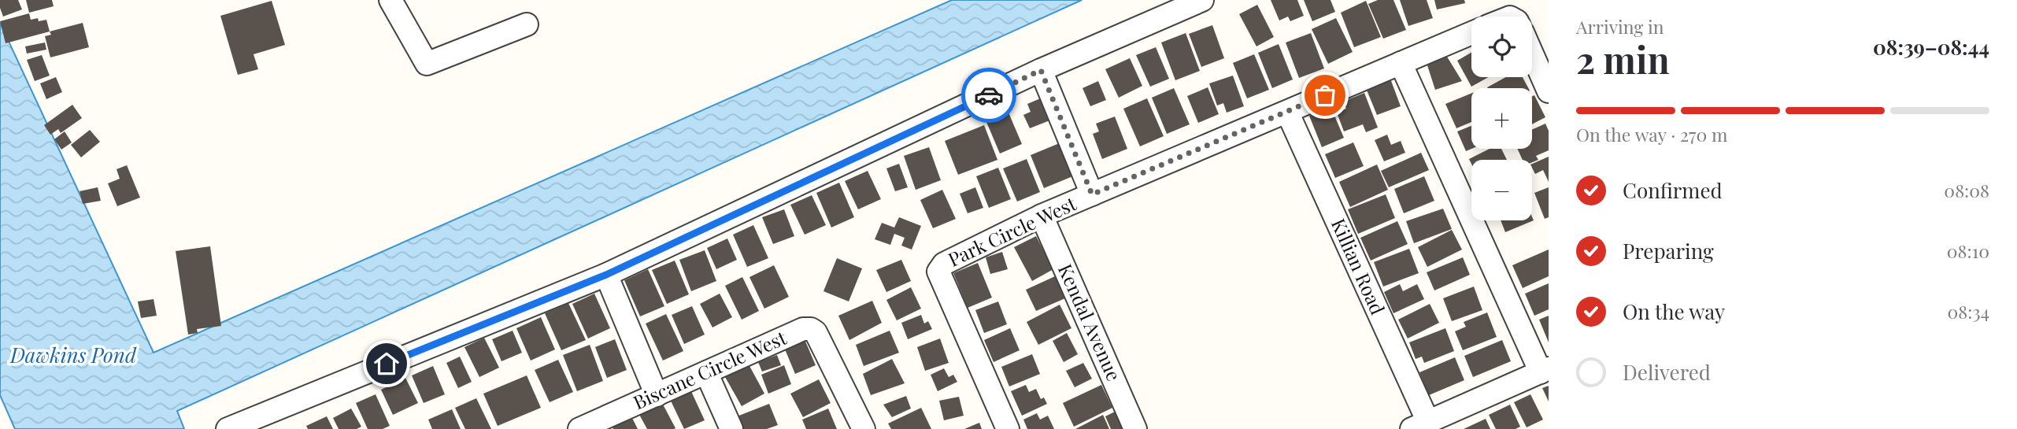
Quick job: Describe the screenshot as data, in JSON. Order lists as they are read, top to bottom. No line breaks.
{"streets":{"street":["Park Circle West","Killian Road","Kendal Avenue","Biscane Circle West"]},"crossings":[["Park Circle West","Killian Road"],["Park Circle West","Kendal Avenue"]],"water":["Dawkins Pond"],"page":{"heading":["2 min","Arriving in","08:39–08:44"],"map_buttons":["+","−"],"bar":"On the way · 270 m","list":[["Confirmed","08:08"],["Preparing","08:10"],["On the way","08:34"],"Delivered"]}}
